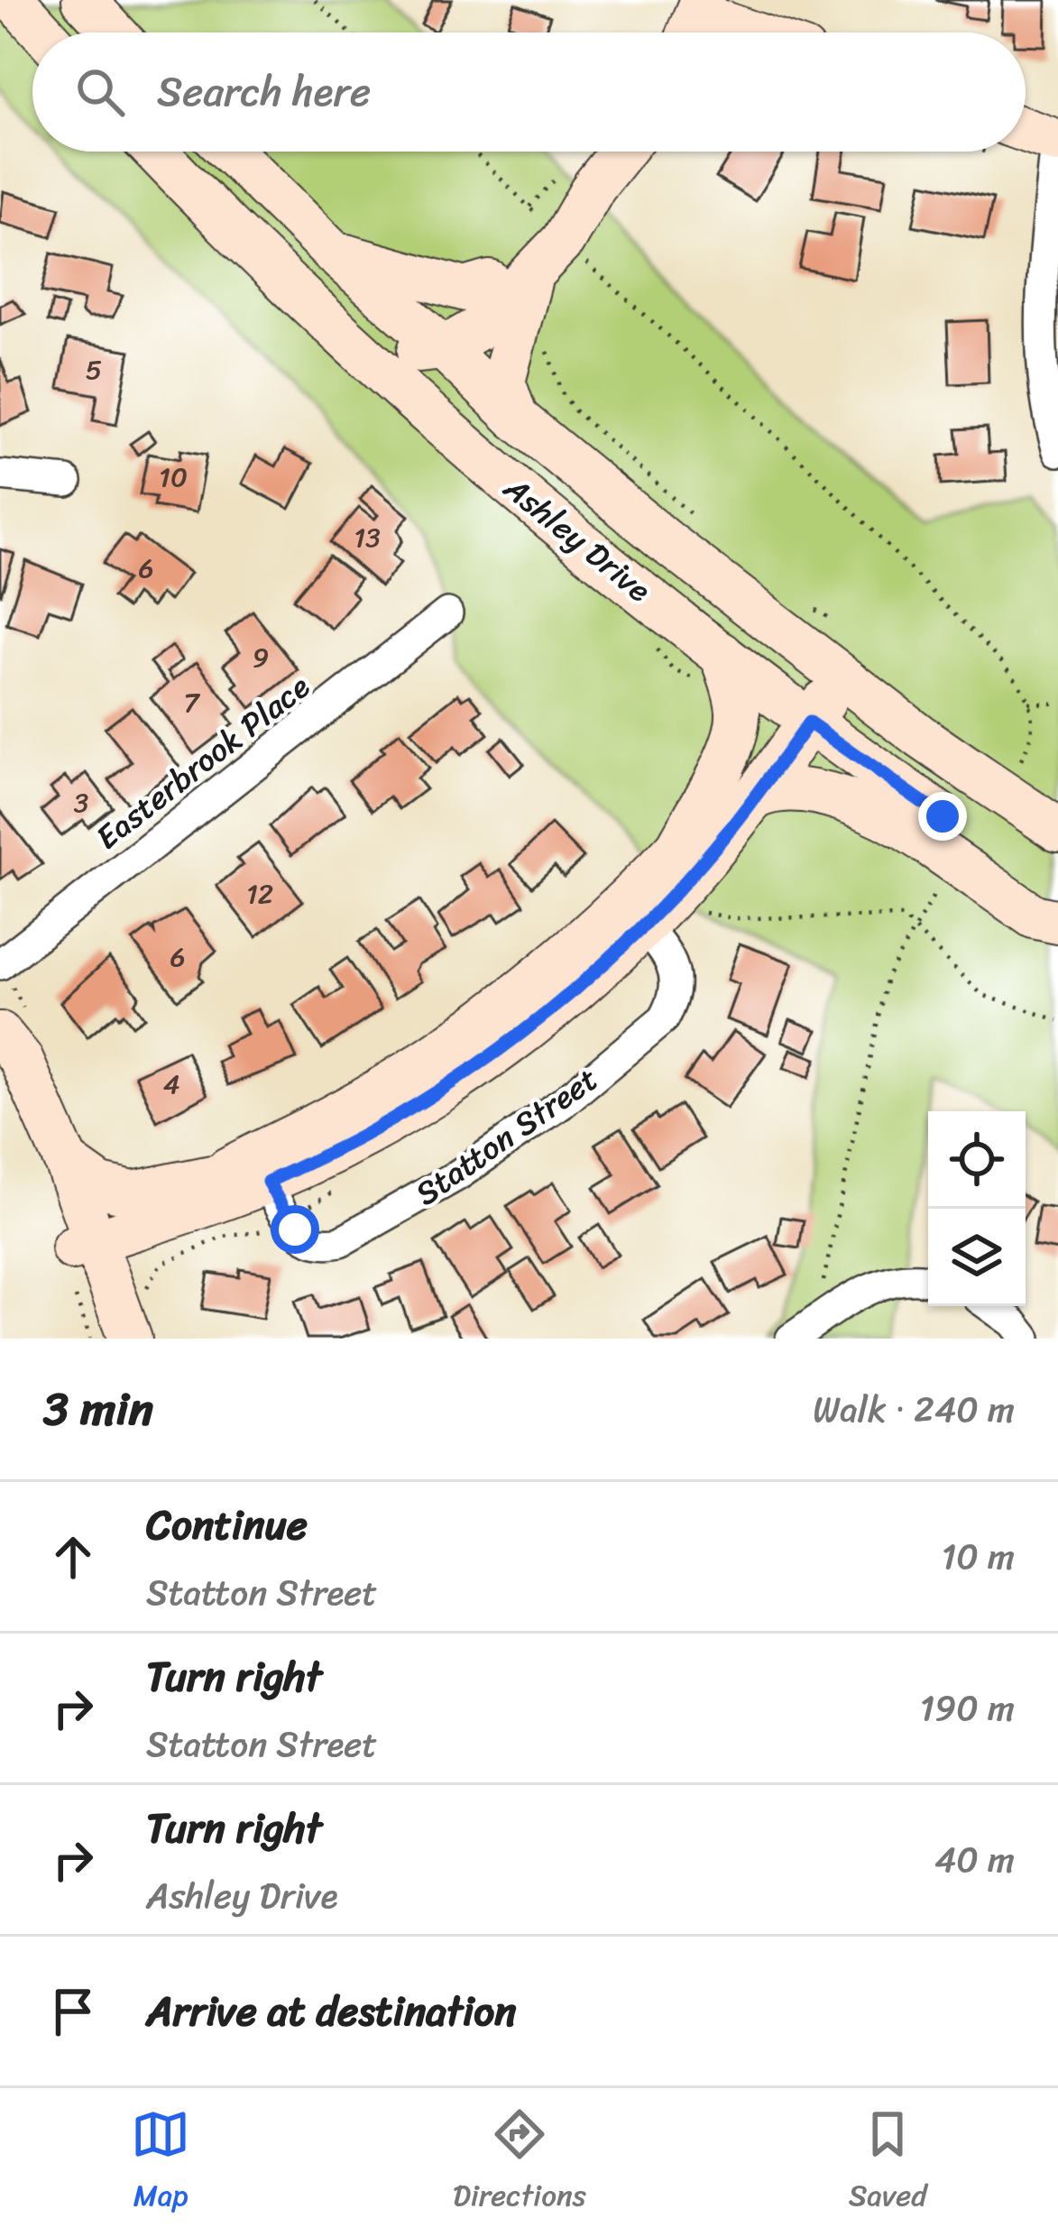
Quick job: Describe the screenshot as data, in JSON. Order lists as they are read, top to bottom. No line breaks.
{"streets":{"main road":["Ashley Drive"],"street":["Easterbrook Place","Statton Street"]},"house_numbers":["5","10","13","6","9","7","3","12","6","4"],"page":{"search":"Search here","heading":["3 min","Walk · 240 m"],"list":[["Continue","Statton Street","10 m"],["Turn right","Statton Street","190 m"],["Turn right","Ashley Drive","40 m"],"Arrive at destination"],"nav":["Map","Directions","Saved"]}}
